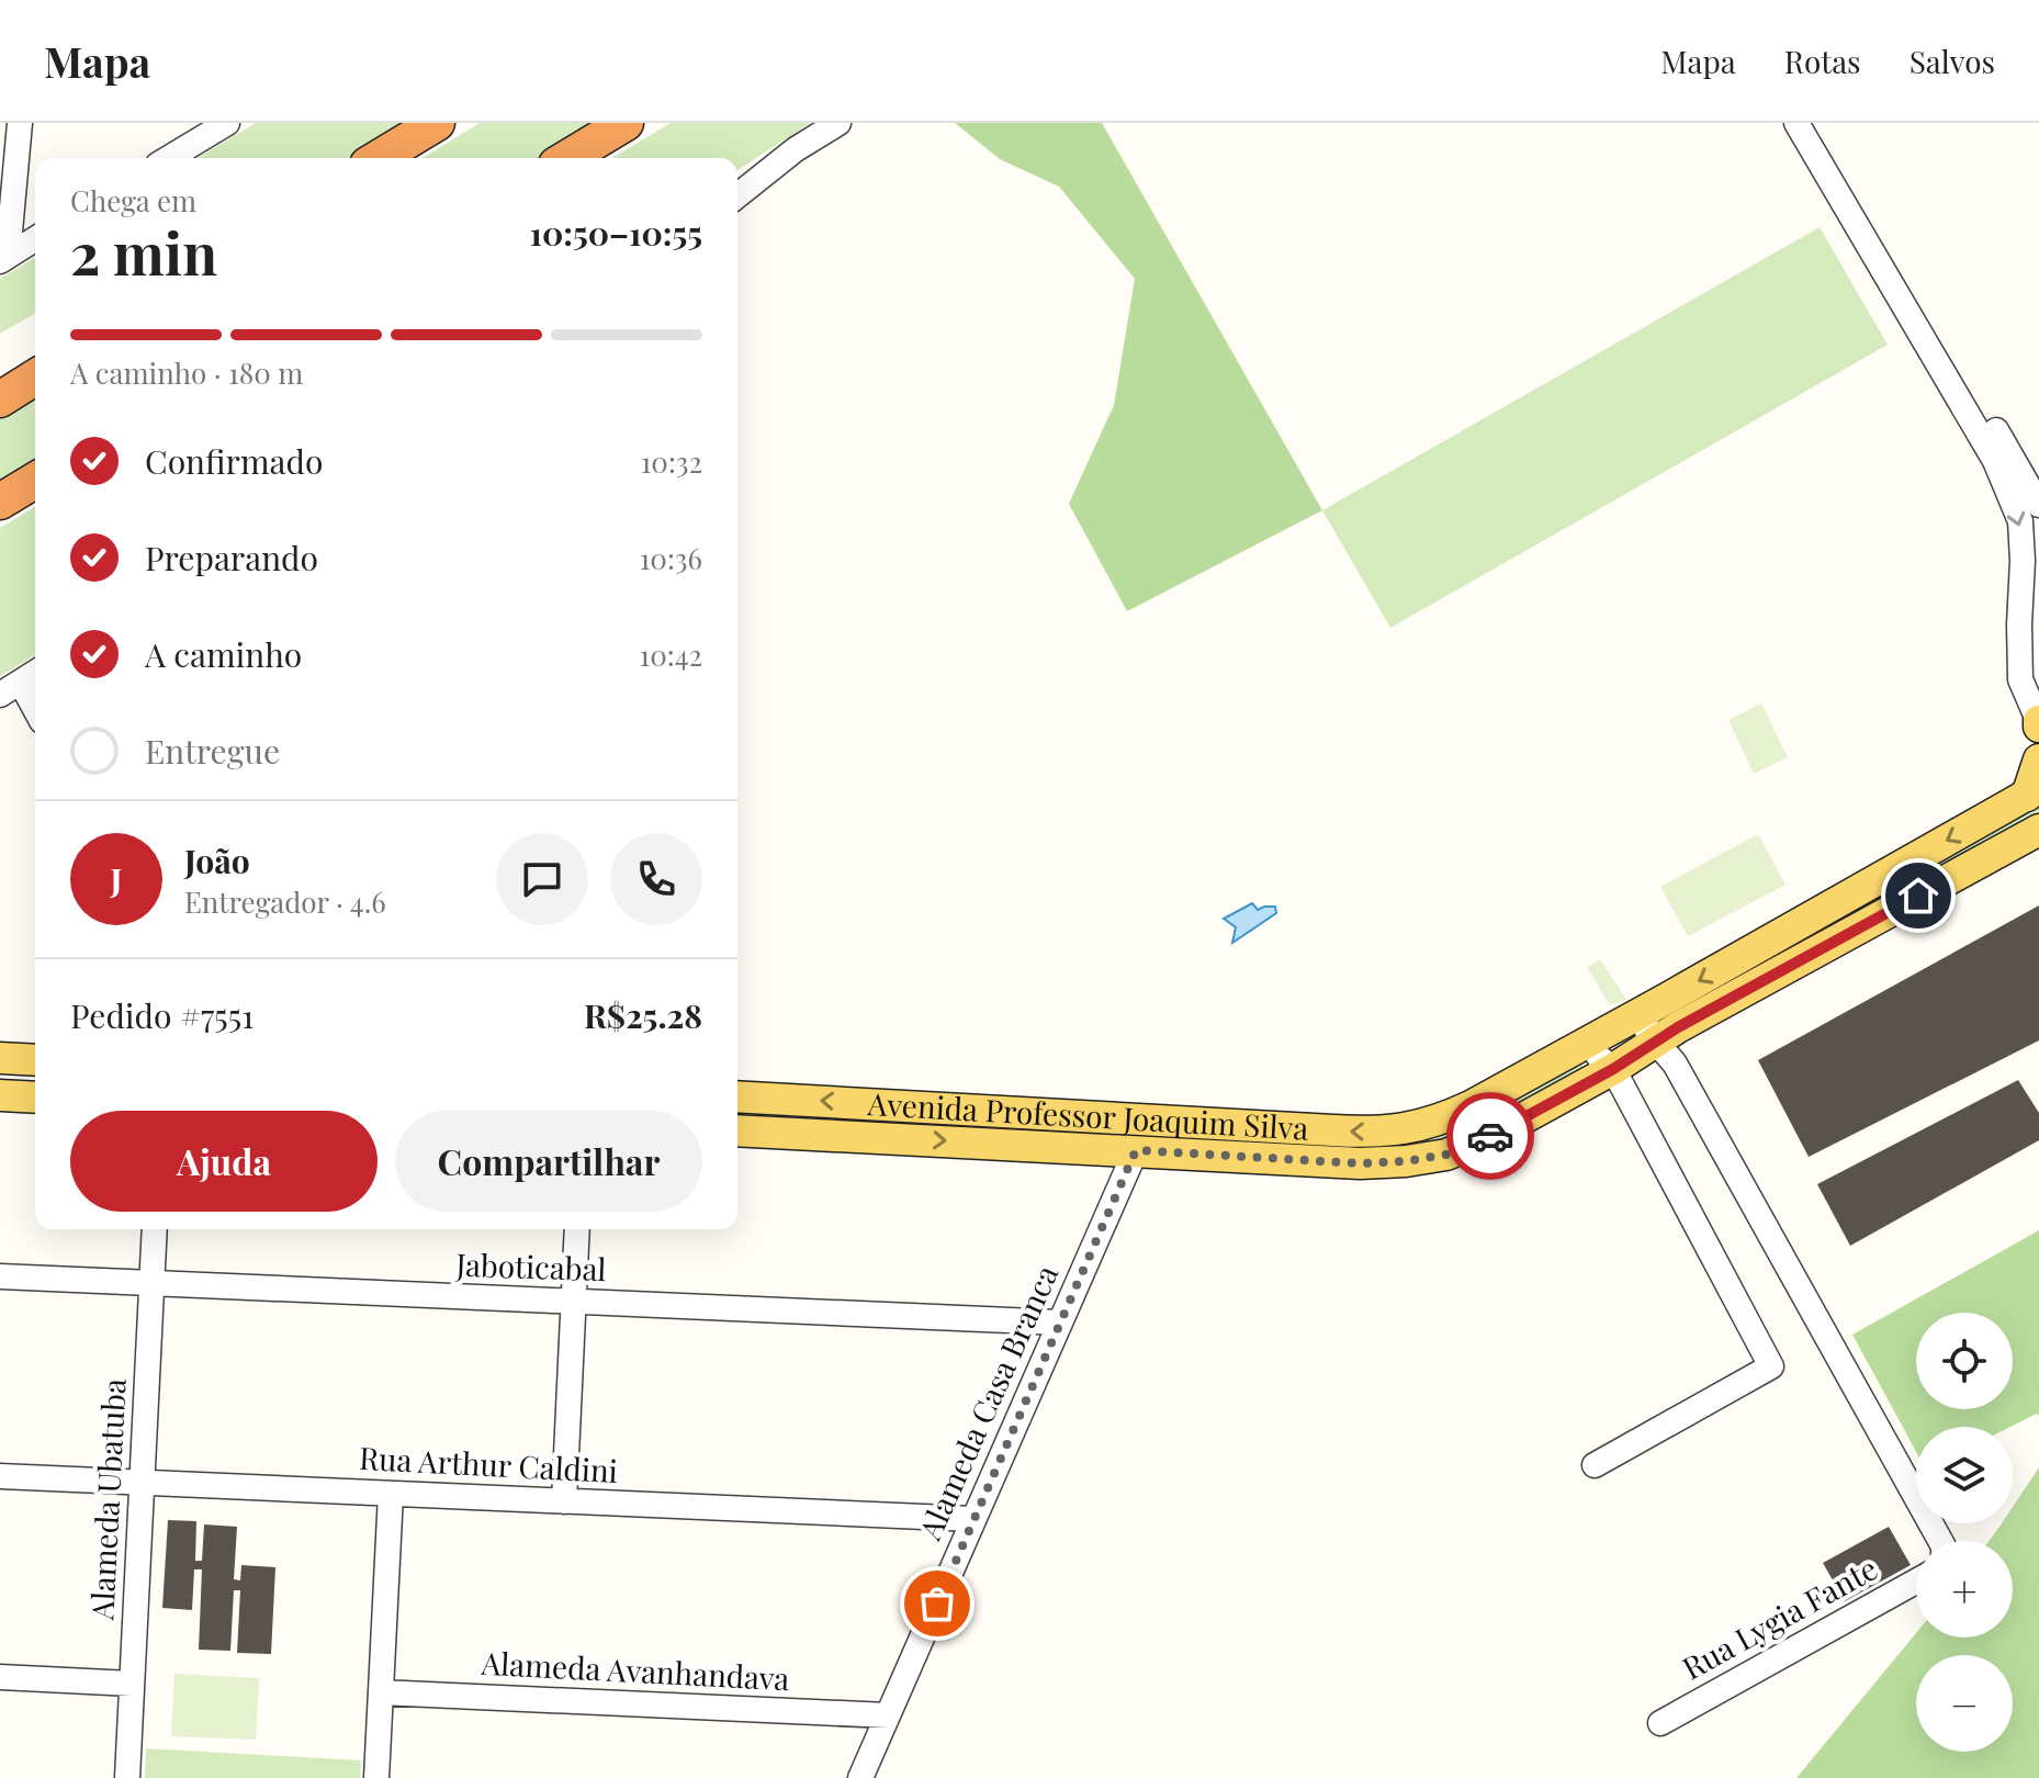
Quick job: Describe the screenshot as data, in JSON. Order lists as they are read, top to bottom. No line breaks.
{"streets":{"main road":["Avenida Professor Joaquim Silva"],"street":["Jaboticabal","Alameda Casa Branca","Rua Arthur Caldini","Alameda Ubatuba","Rua Lygia Fante","Alameda Avanhandava"]},"crossings":[["Avenida Professor Joaquim Silva","Alameda Casa Branca"],["Jaboticabal","Alameda Casa Branca"],["Jaboticabal","Alameda Ubatuba"],["Alameda Casa Branca","Rua Arthur Caldini"],["Alameda Casa Branca","Alameda Avanhandava"],["Rua Arthur Caldini","Alameda Ubatuba"]],"page":{"header":"Mapa","nav":["Mapa","Rotas","Salvos"],"heading":["2 min","Chega em","10:50–10:55"],"panel":["João","Entregador · 4.6","Pedido #7551","R$25.28"],"bar":"A caminho · 180 m","list":[["Confirmado","10:32"],["Preparando","10:36"],["A caminho","10:42"],"Entregue"],"round":"J","buttons":["Ajuda","Compartilhar"],"map_buttons":["+","−"]}}
